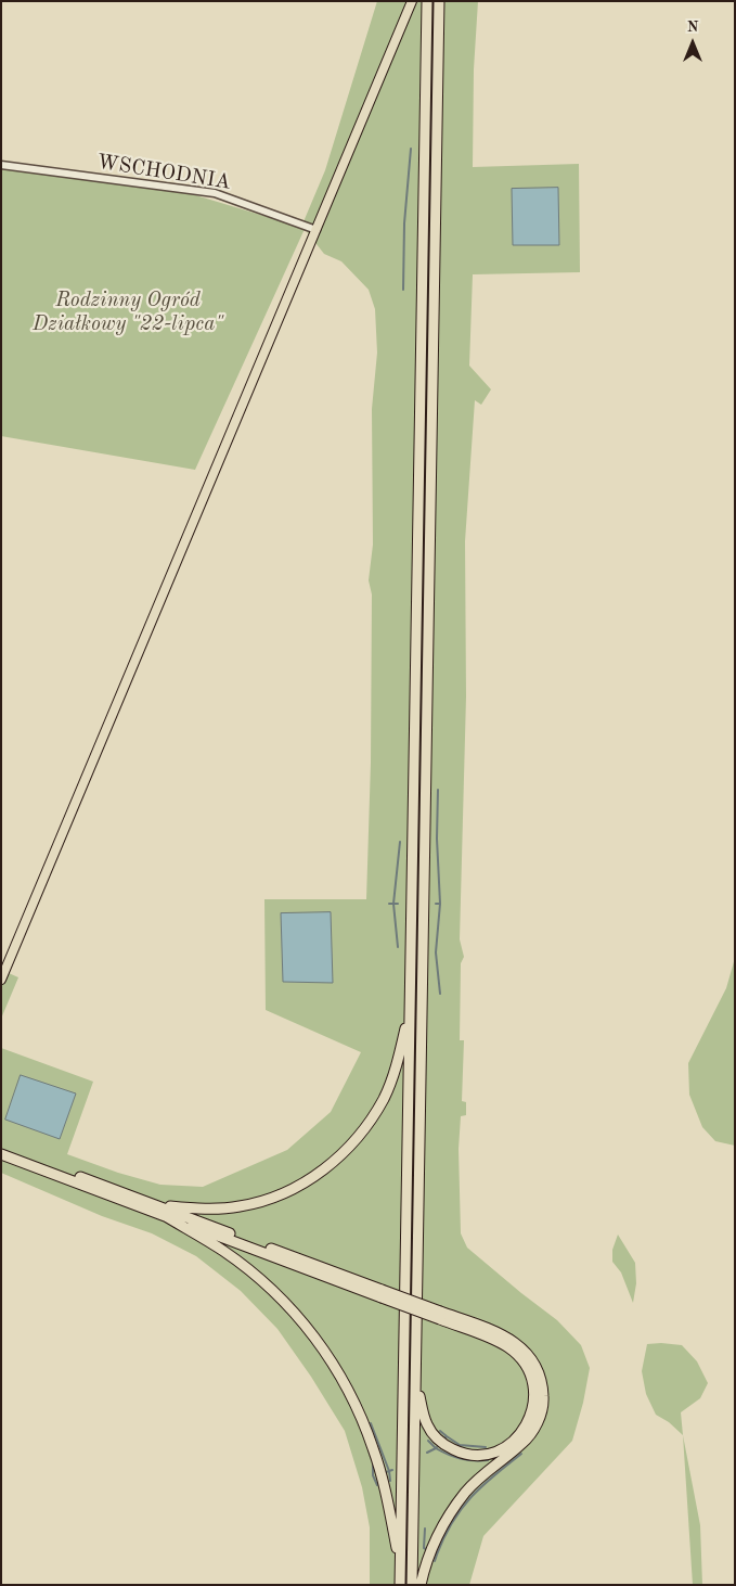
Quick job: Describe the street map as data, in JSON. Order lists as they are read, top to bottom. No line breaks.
{"streets":{"street":["WSCHODNIA"]},"parks":["Rodzinny Ogród Działkowy \"22-lipca\""],"north":"top"}
